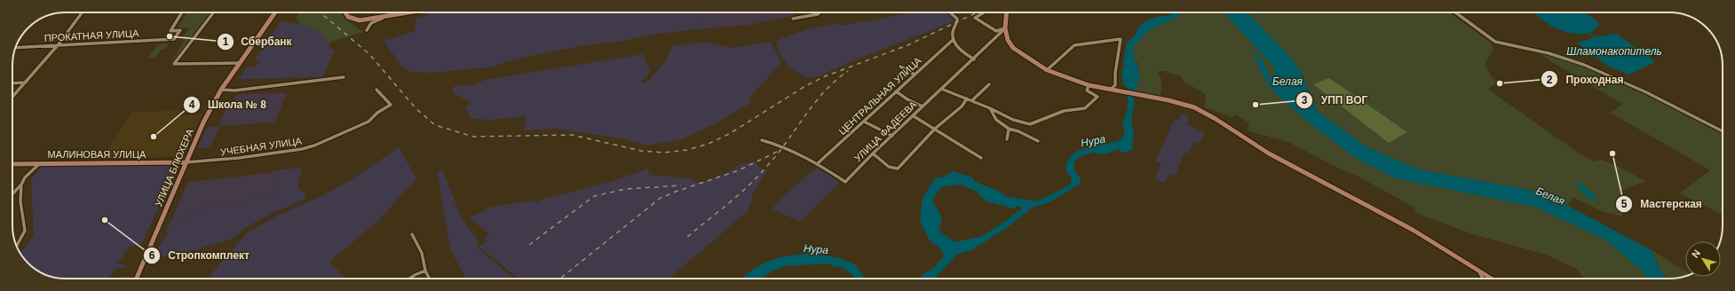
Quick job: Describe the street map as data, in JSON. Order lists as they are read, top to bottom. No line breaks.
{"streets":{"street":["ПРОКАТНАЯ УЛИЦА","ЦЕНТРАЛЬНАЯ УЛИЦА","УЛИЦА ФАДЕЕВА","УЧЕБНАЯ УЛИЦА","МАЛИНОВАЯ УЛИЦА","УЛИЦА БЛЮХЕРА"]},"crossings":[["ЦЕНТРАЛЬНАЯ УЛИЦА","УЛИЦА ФАДЕЕВА"],["УЧЕБНАЯ УЛИЦА","МАЛИНОВАЯ УЛИЦА"],["УЧЕБНАЯ УЛИЦА","УЛИЦА БЛЮХЕРА"],["МАЛИНОВАЯ УЛИЦА","УЛИЦА БЛЮХЕРА"]],"water":["Шламонакопитель","Белая","Нура"],"places":["Сбербанк","Проходная","УПП ВОГ","Школа № 8","Мастерская","Стропкомплект"],"north":"top left"}
